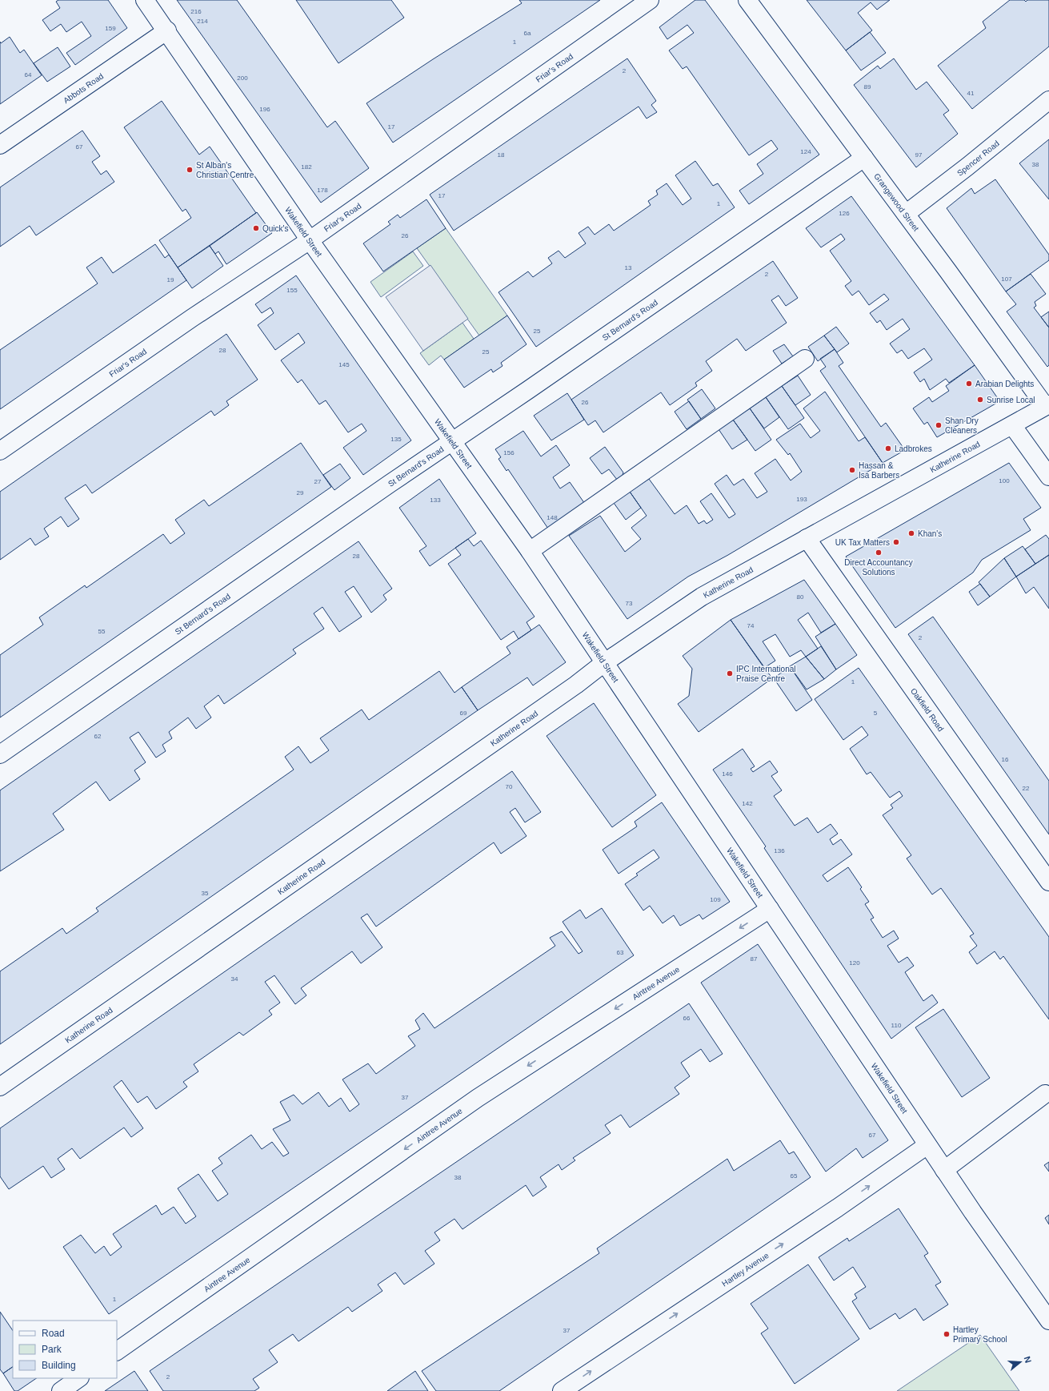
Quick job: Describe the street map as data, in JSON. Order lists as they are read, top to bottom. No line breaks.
{"streets":{"street":["Friar's Road","Abbots Road","Spencer Road","Grangewood Street","Wakefield Street","St Bernard's Road","Katherine Road","Oakfield Road","Aintree Avenue","Hartley Avenue"]},"crossings":[["Friar's Road","Wakefield Street"],["Abbots Road","Wakefield Street"],["Spencer Road","Grangewood Street"],["Grangewood Street","St Bernard's Road"],["Grangewood Street","Katherine Road"],["Wakefield Street","St Bernard's Road"],["Wakefield Street","Katherine Road"],["Wakefield Street","Aintree Avenue"],["Wakefield Street","Hartley Avenue"],["Katherine Road","Oakfield Road"]],"one_way":["Aintree Avenue","Hartley Avenue"],"places":["St Alban's Christian Centre","Quick's","Arabian Delights","Sunrise Local","Shan Dry Cleaners","Ladbrokes","Hassan & Isa Barbers","Khan's","UK Tax Matters","Direct Accountancy Solutions","IPC International Praise Centre","Hartley Primary School"],"house_numbers":["216","214","159","6a","1","2","64","200","89","41","196","17","67","124","18","97","38","182","178","17","1","126","26","13","2","107","19","155","25","28","25","145","26","135","156","100","27","29","193","133","148","28","80","73","74","55","2","1","69","5","62","16","146","70","22","142","136","35","109","63","87","120","34","66","110","37","67","65","38","1","37","2"],"legend":["Road","Park","Building"],"north":"right"}
